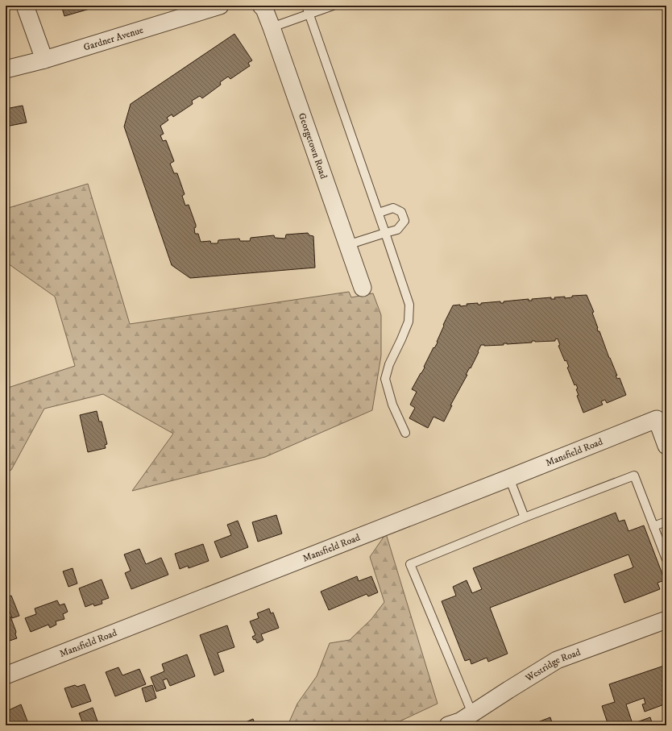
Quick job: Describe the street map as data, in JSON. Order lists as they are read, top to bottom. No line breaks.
{"streets":{"street":["Gardner Avenue","Georgetown Road","Mansfield Road","Westridge Road"]}}
